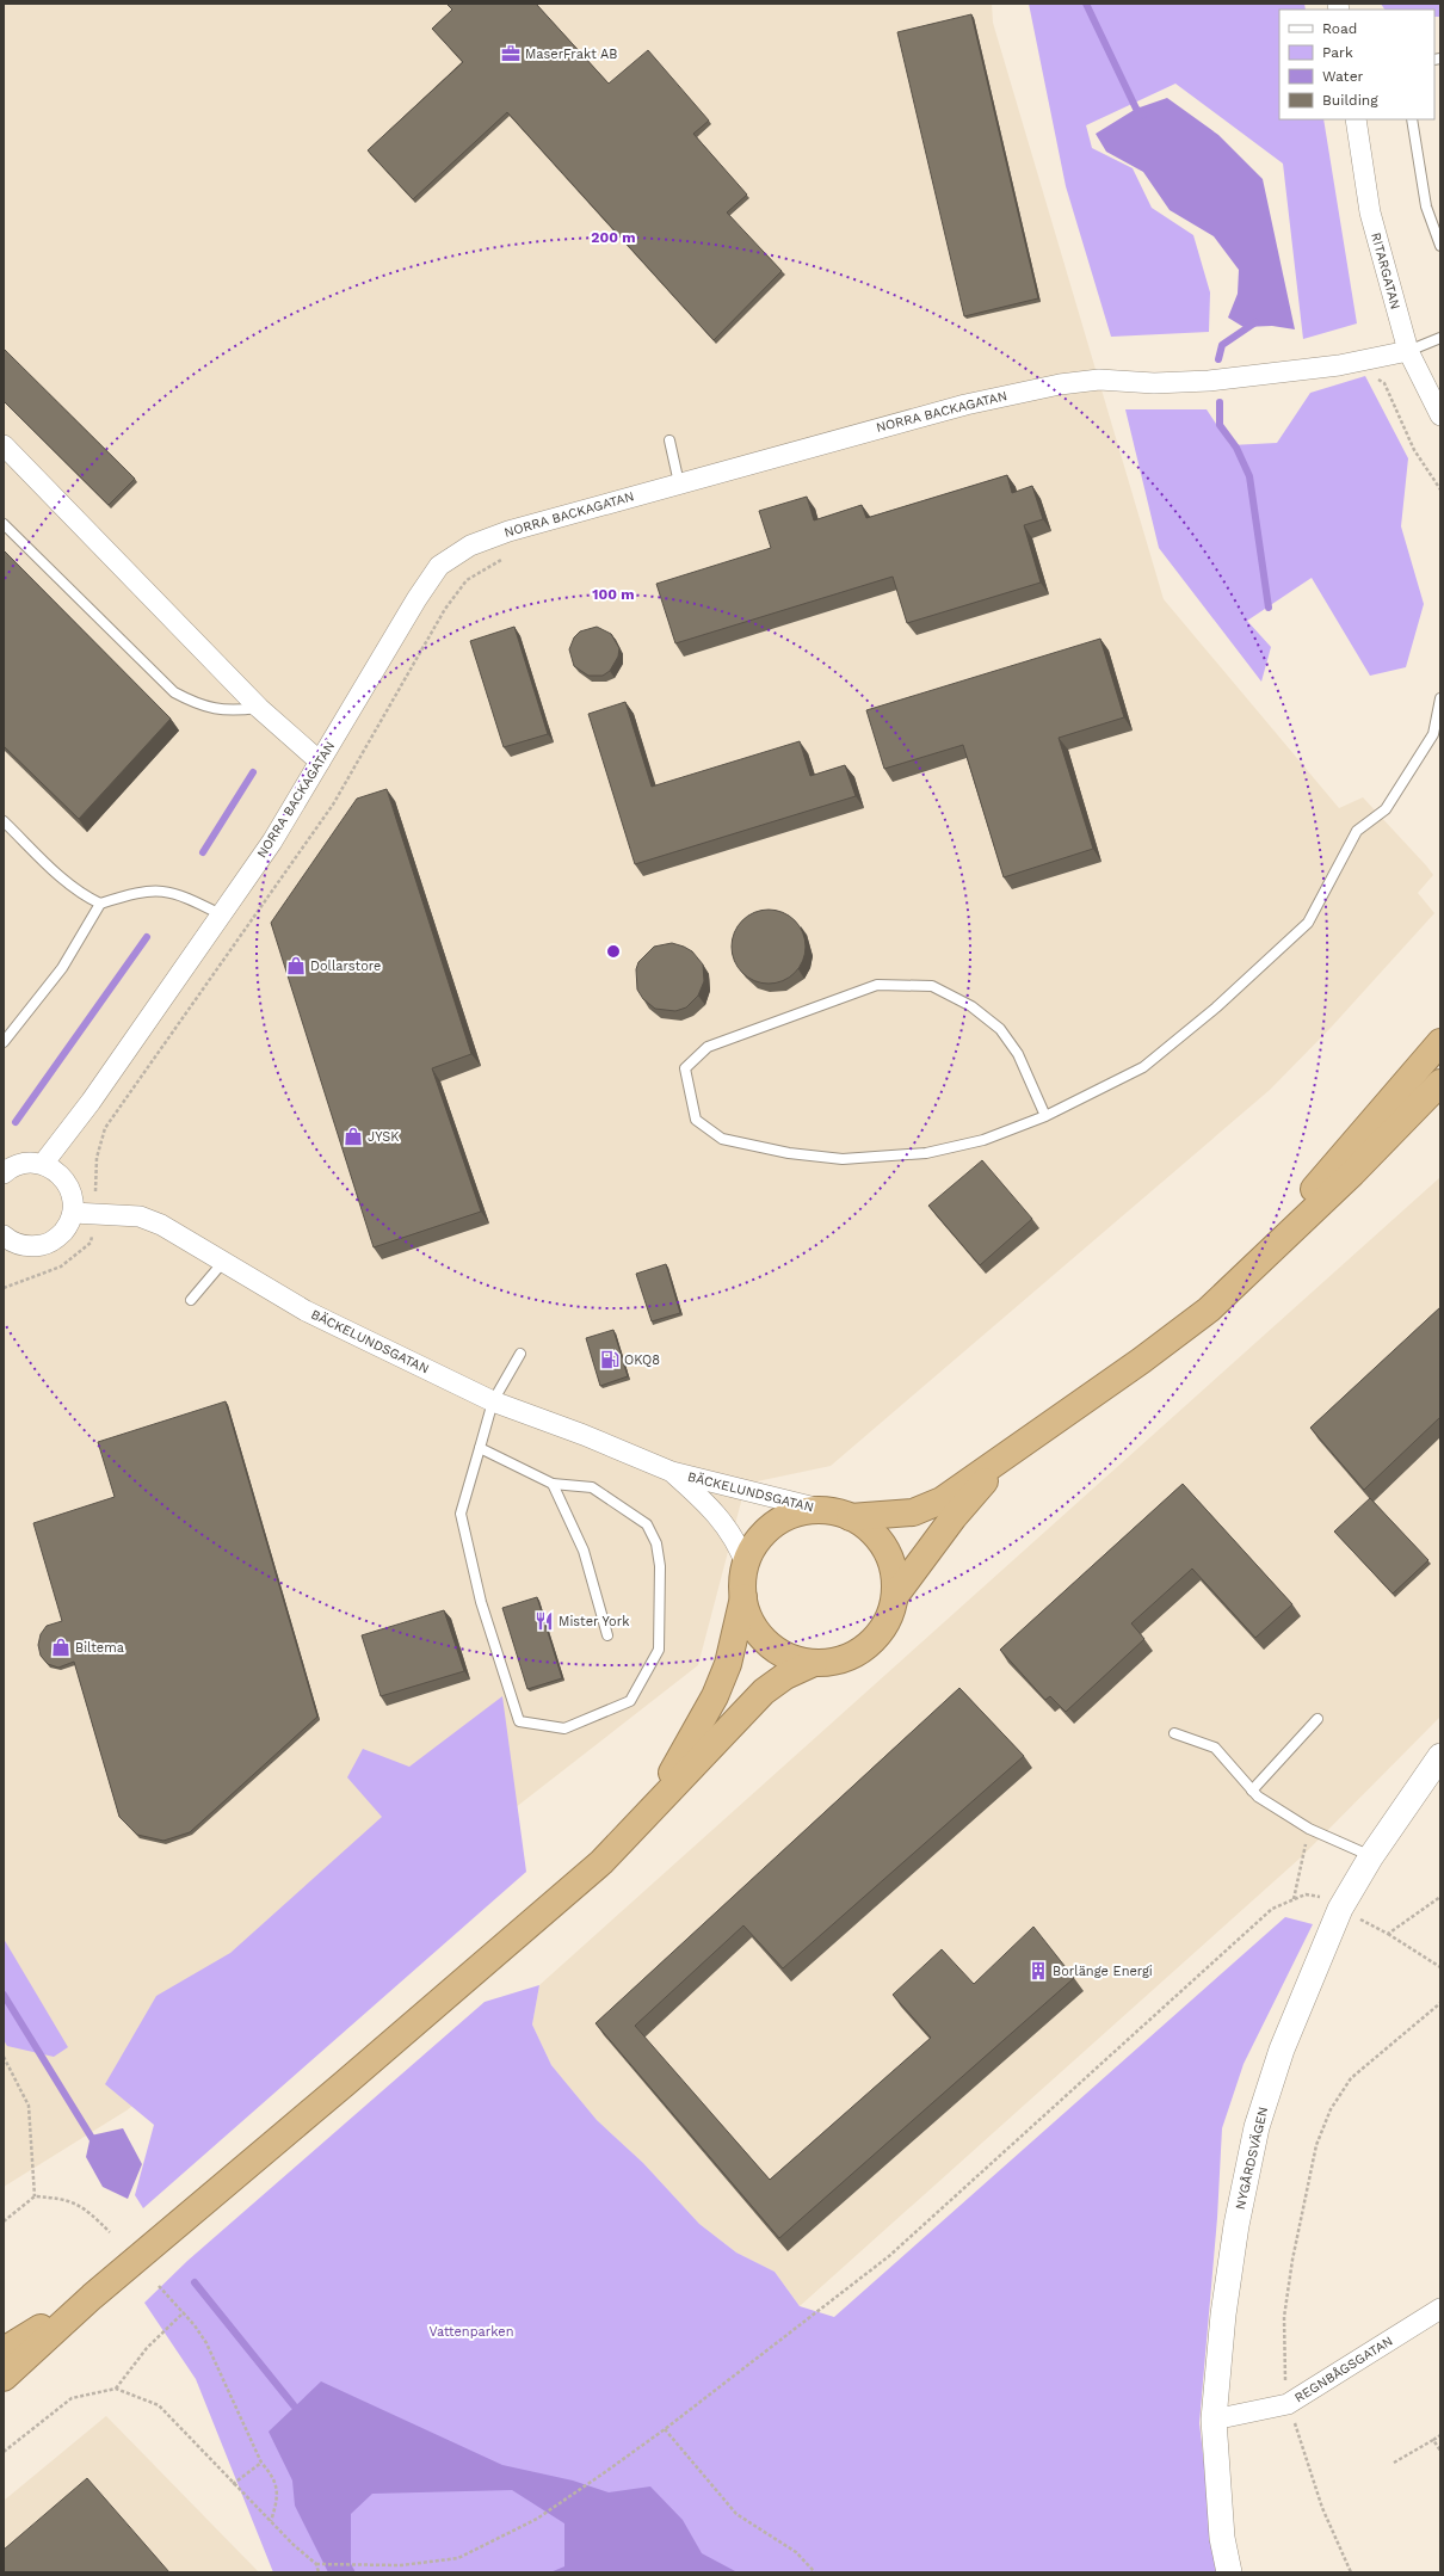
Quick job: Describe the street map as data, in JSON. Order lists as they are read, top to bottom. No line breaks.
{"streets":{"street":["RITARGATAN","NORRA BACKAGATAN","BÄCKELUNDSGATAN","NYGÅRDSVÄGEN","REGNBÅGSGATAN"]},"crossings":[["RITARGATAN","NORRA BACKAGATAN"],["NYGÅRDSVÄGEN","REGNBÅGSGATAN"]],"parks":["Vattenparken"],"places":{"office":["MaserFrakt AB"],"shop":["Dollarstore","JYSK","Biltema"],"fuel station":["OKQ8"],"restaurant":["Mister York"],"building":["Borlänge Energi"]},"legend":["Road","Park","Water","Building"],"rings":["200 m","100 m"]}
